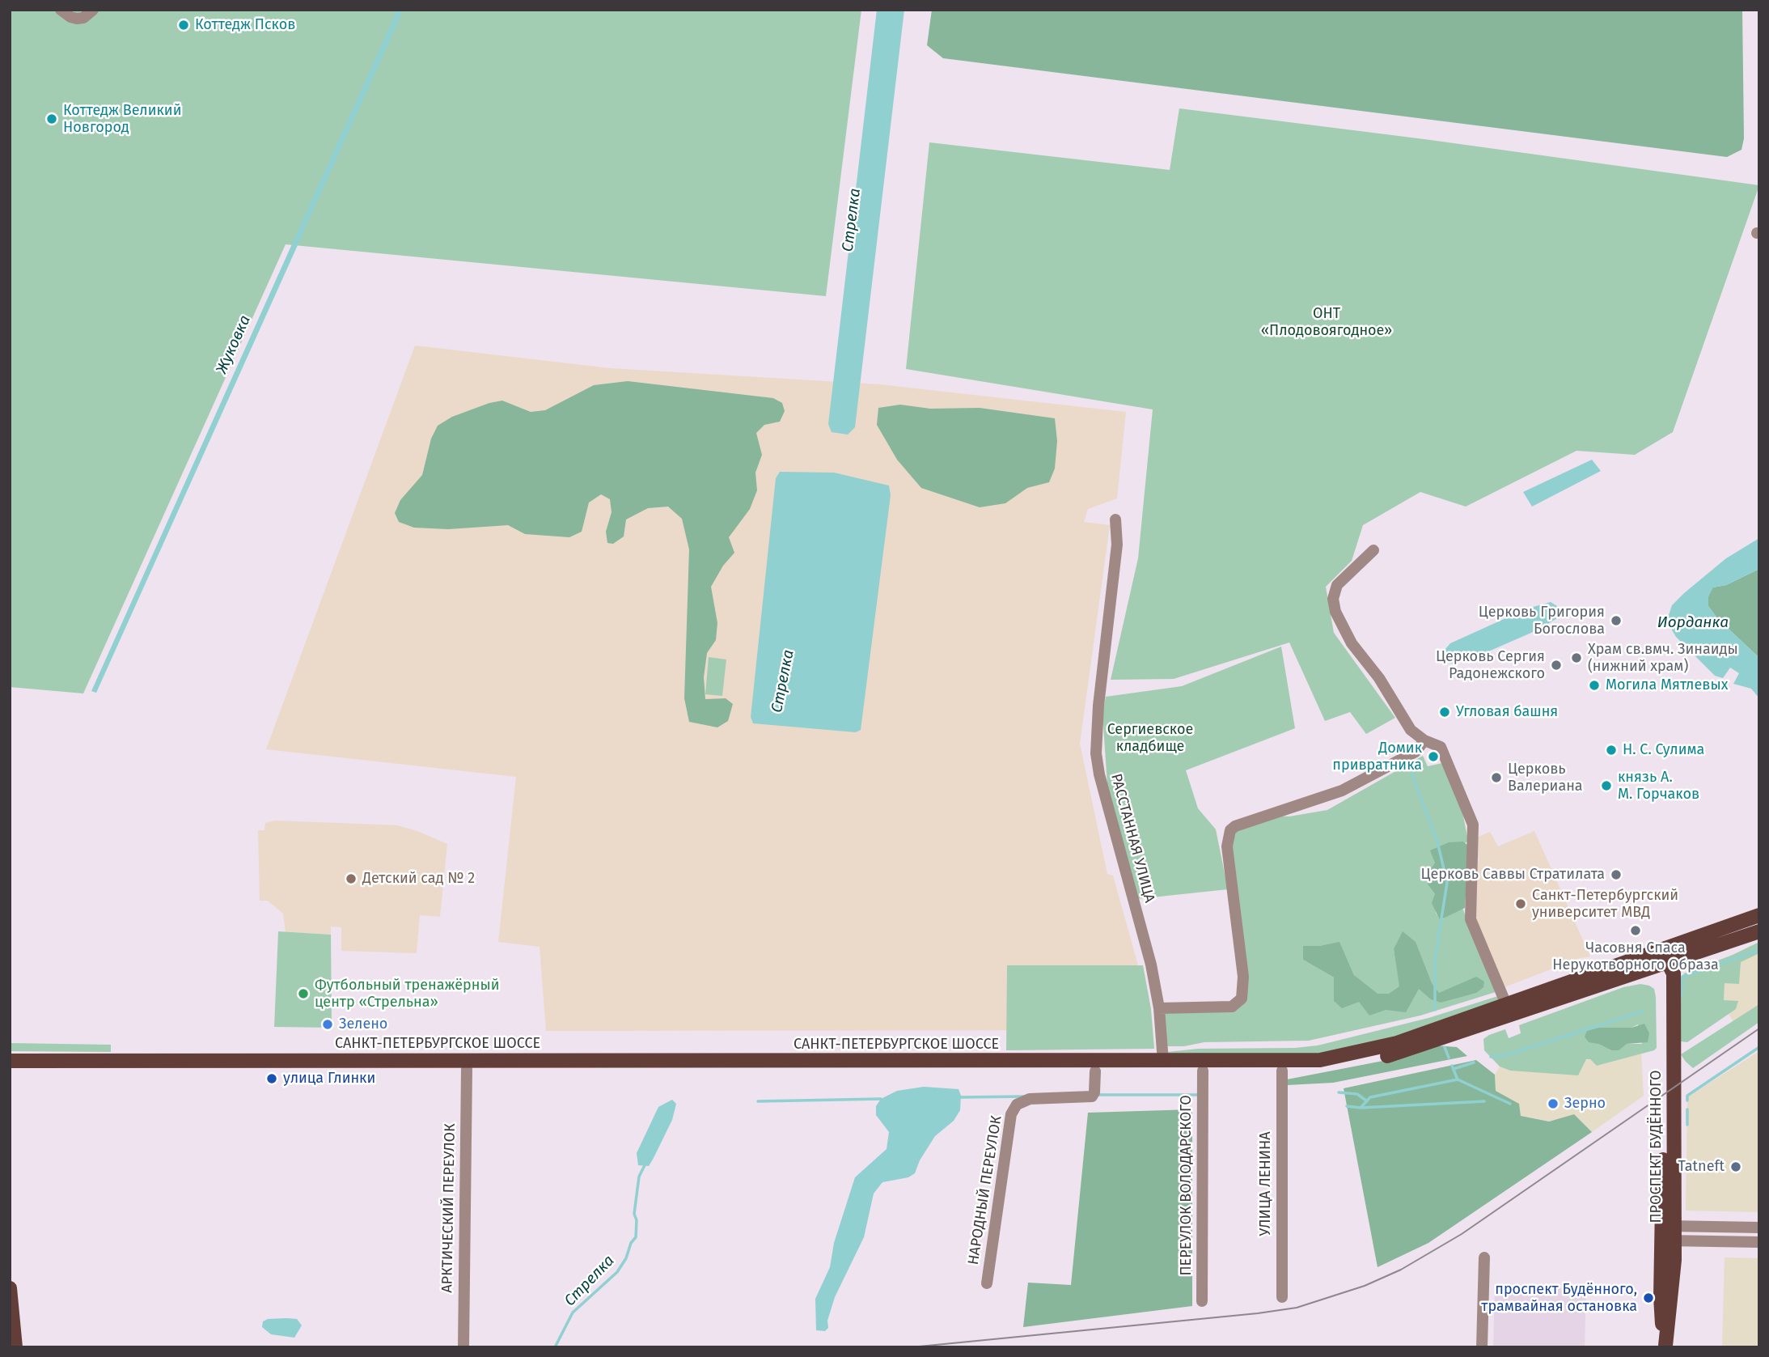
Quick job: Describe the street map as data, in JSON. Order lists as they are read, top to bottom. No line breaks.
{"streets":{"main road":["САНКТ-ПЕТЕРБУРГСКОЕ ШОССЕ","ПРОСПЕКТ БУДЁННОГО"],"street":["РАССТАННАЯ УЛИЦА","УЛИЦА ЛЕНИНА","ПЕРЕУЛОК ВОЛОДАРСКОГО","НАРОДНЫЙ ПЕРЕУЛОК","АРКТИЧЕСКИЙ ПЕРЕУЛОК"]},"crossings":[["РАССТАННАЯ УЛИЦА","САНКТ-ПЕТЕРБУРГСКОЕ ШОССЕ"],["САНКТ-ПЕТЕРБУРГСКОЕ ШОССЕ","ПРОСПЕКТ БУДЁННОГО"],["САНКТ-ПЕТЕРБУРГСКОЕ ШОССЕ","УЛИЦА ЛЕНИНА"],["САНКТ-ПЕТЕРБУРГСКОЕ ШОССЕ","ПЕРЕУЛОК ВОЛОДАРСКОГО"],["САНКТ-ПЕТЕРБУРГСКОЕ ШОССЕ","НАРОДНЫЙ ПЕРЕУЛОК"],["САНКТ-ПЕТЕРБУРГСКОЕ ШОССЕ","АРКТИЧЕСКИЙ ПЕРЕУЛОК"]],"water":["Стрелка","Жуковка","Иорданка"],"parks":["ОНТ «Плодовоягодное»","Сергиевское кладбище"],"places":["Коттедж Псков","Коттедж Великий Новгород","Церковь Григория Богослова","Храм св.вмч. Зинаиды (нижний храм)","Церковь Сергия Радонежского","Могила Мятлевых","Угловая башня","Н. С. Сулима","Домик привратника","Церковь Валериана","князь А. М. Горчаков","Церковь Саввы Стратилата","Детский сад № 2","Санкт-Петербургский университет МВД","Часовня Спаса Нерукотворного Образа","Футбольный тренажёрный центр «Стрельна»","Зелено","улица Глинки","Зерно","Tatneft","проспект Будённого, трамвайная остановка"]}
